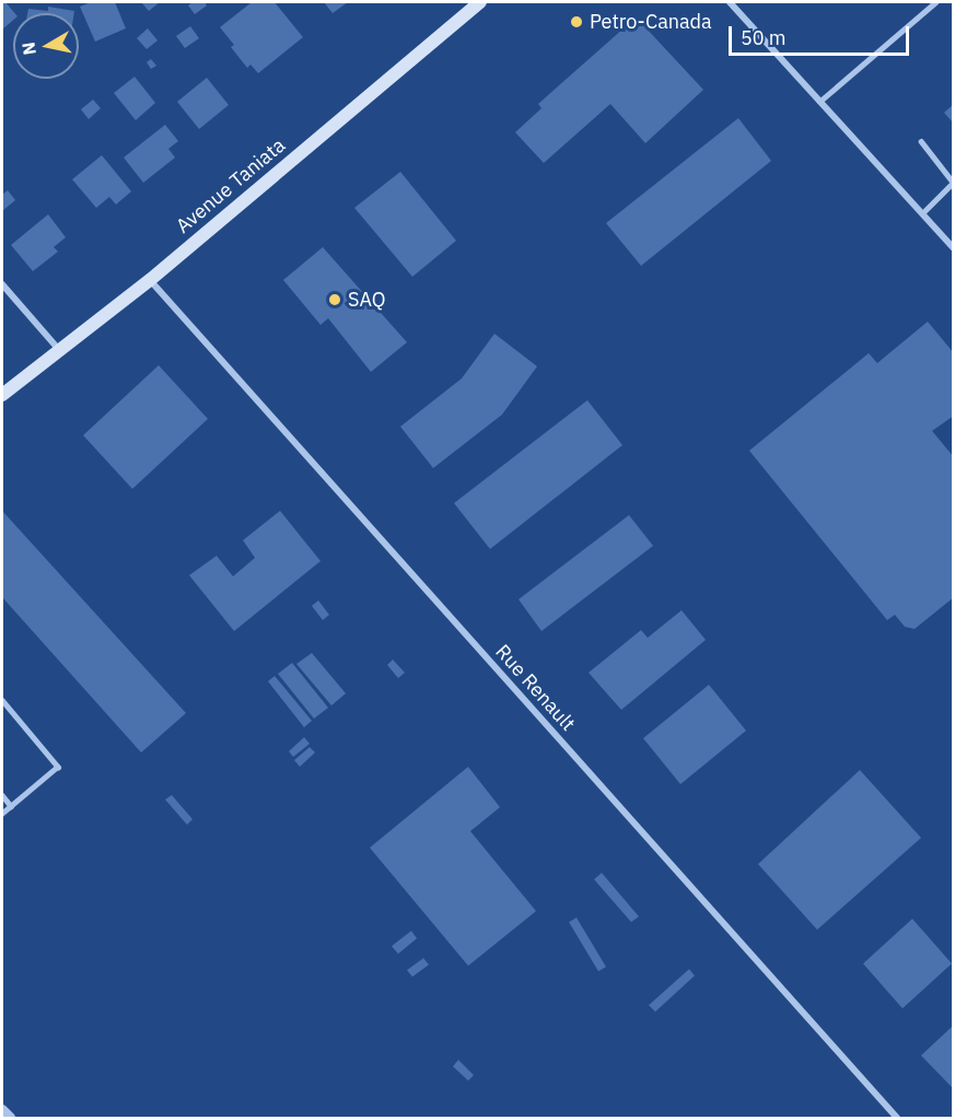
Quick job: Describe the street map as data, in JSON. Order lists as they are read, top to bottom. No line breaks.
{"streets":{"main road":["Avenue Taniata"],"street":["Rue Renault"]},"crossings":[["Avenue Taniata","Rue Renault"]],"places":["Petro-Canada","SAQ"],"scale_bar":"50 m","north":"left"}
